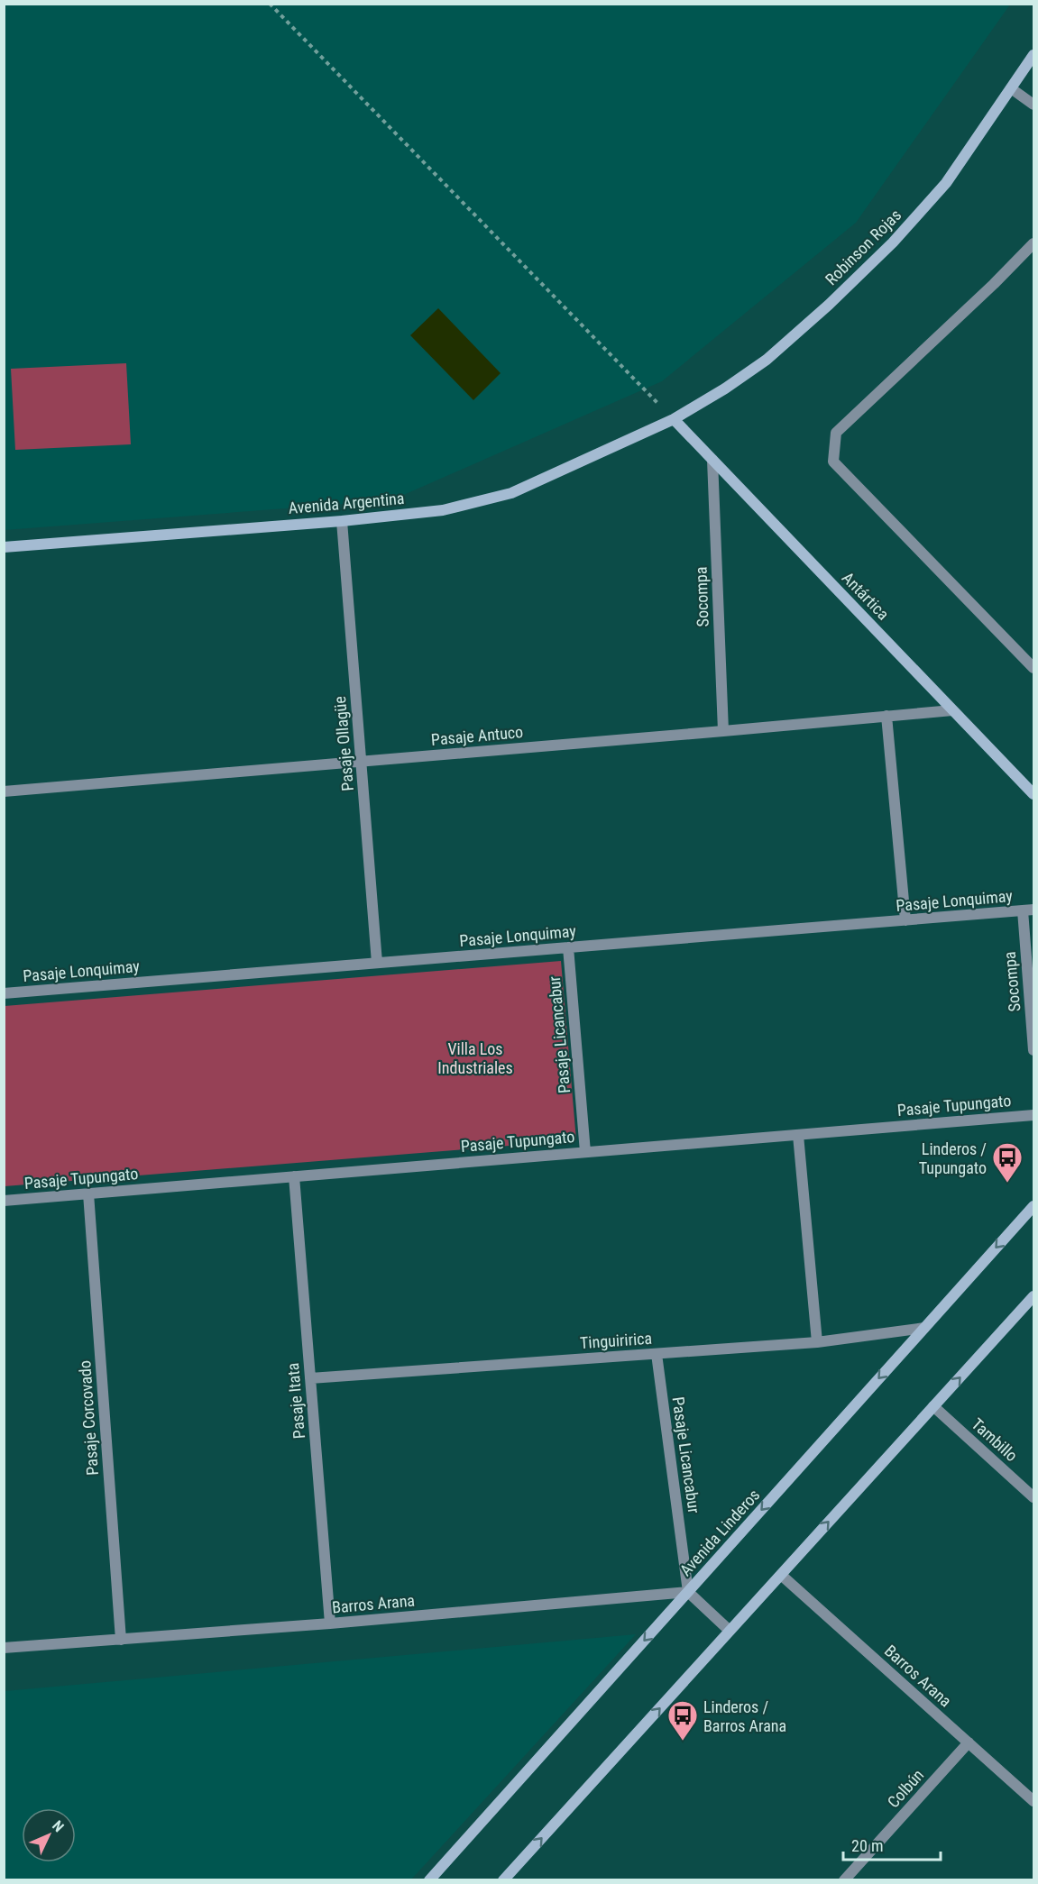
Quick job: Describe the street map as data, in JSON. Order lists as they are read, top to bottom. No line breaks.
{"streets":{"street":["Robinson Rojas","Avenida Argentina","Antártica","Socompa","Pasaje Antuco","Pasaje Ollagüe","Pasaje Lonquimay","Pasaje Licancabur","Pasaje Tupungato","Tinguiririca","Pasaje Itata","Pasaje Corcovado","Tambillo","Avenida Linderos","Barros Arana","Colbún"]},"crossings":[["Robinson Rojas","Avenida Argentina"],["Robinson Rojas","Antártica"],["Avenida Argentina","Antártica"],["Avenida Argentina","Pasaje Ollagüe"],["Antártica","Socompa"],["Antártica","Pasaje Antuco"],["Socompa","Pasaje Antuco"],["Socompa","Pasaje Lonquimay"],["Pasaje Antuco","Pasaje Ollagüe"],["Pasaje Ollagüe","Pasaje Lonquimay"],["Pasaje Lonquimay","Pasaje Licancabur"],["Pasaje Licancabur","Pasaje Tupungato"],["Pasaje Licancabur","Tinguiririca"],["Pasaje Licancabur","Avenida Linderos"],["Pasaje Licancabur","Barros Arana"],["Pasaje Tupungato","Pasaje Itata"],["Pasaje Tupungato","Pasaje Corcovado"],["Tinguiririca","Pasaje Itata"],["Tinguiririca","Avenida Linderos"],["Pasaje Itata","Barros Arana"],["Pasaje Corcovado","Barros Arana"],["Avenida Linderos","Barros Arana"],["Barros Arana","Colbún"]],"parks":["Villa Los Industriales"],"places":{"bus stop":["Linderos / Tupungato","Linderos / Barros Arana"]},"scale_bar":"20 m","north":"top right"}
